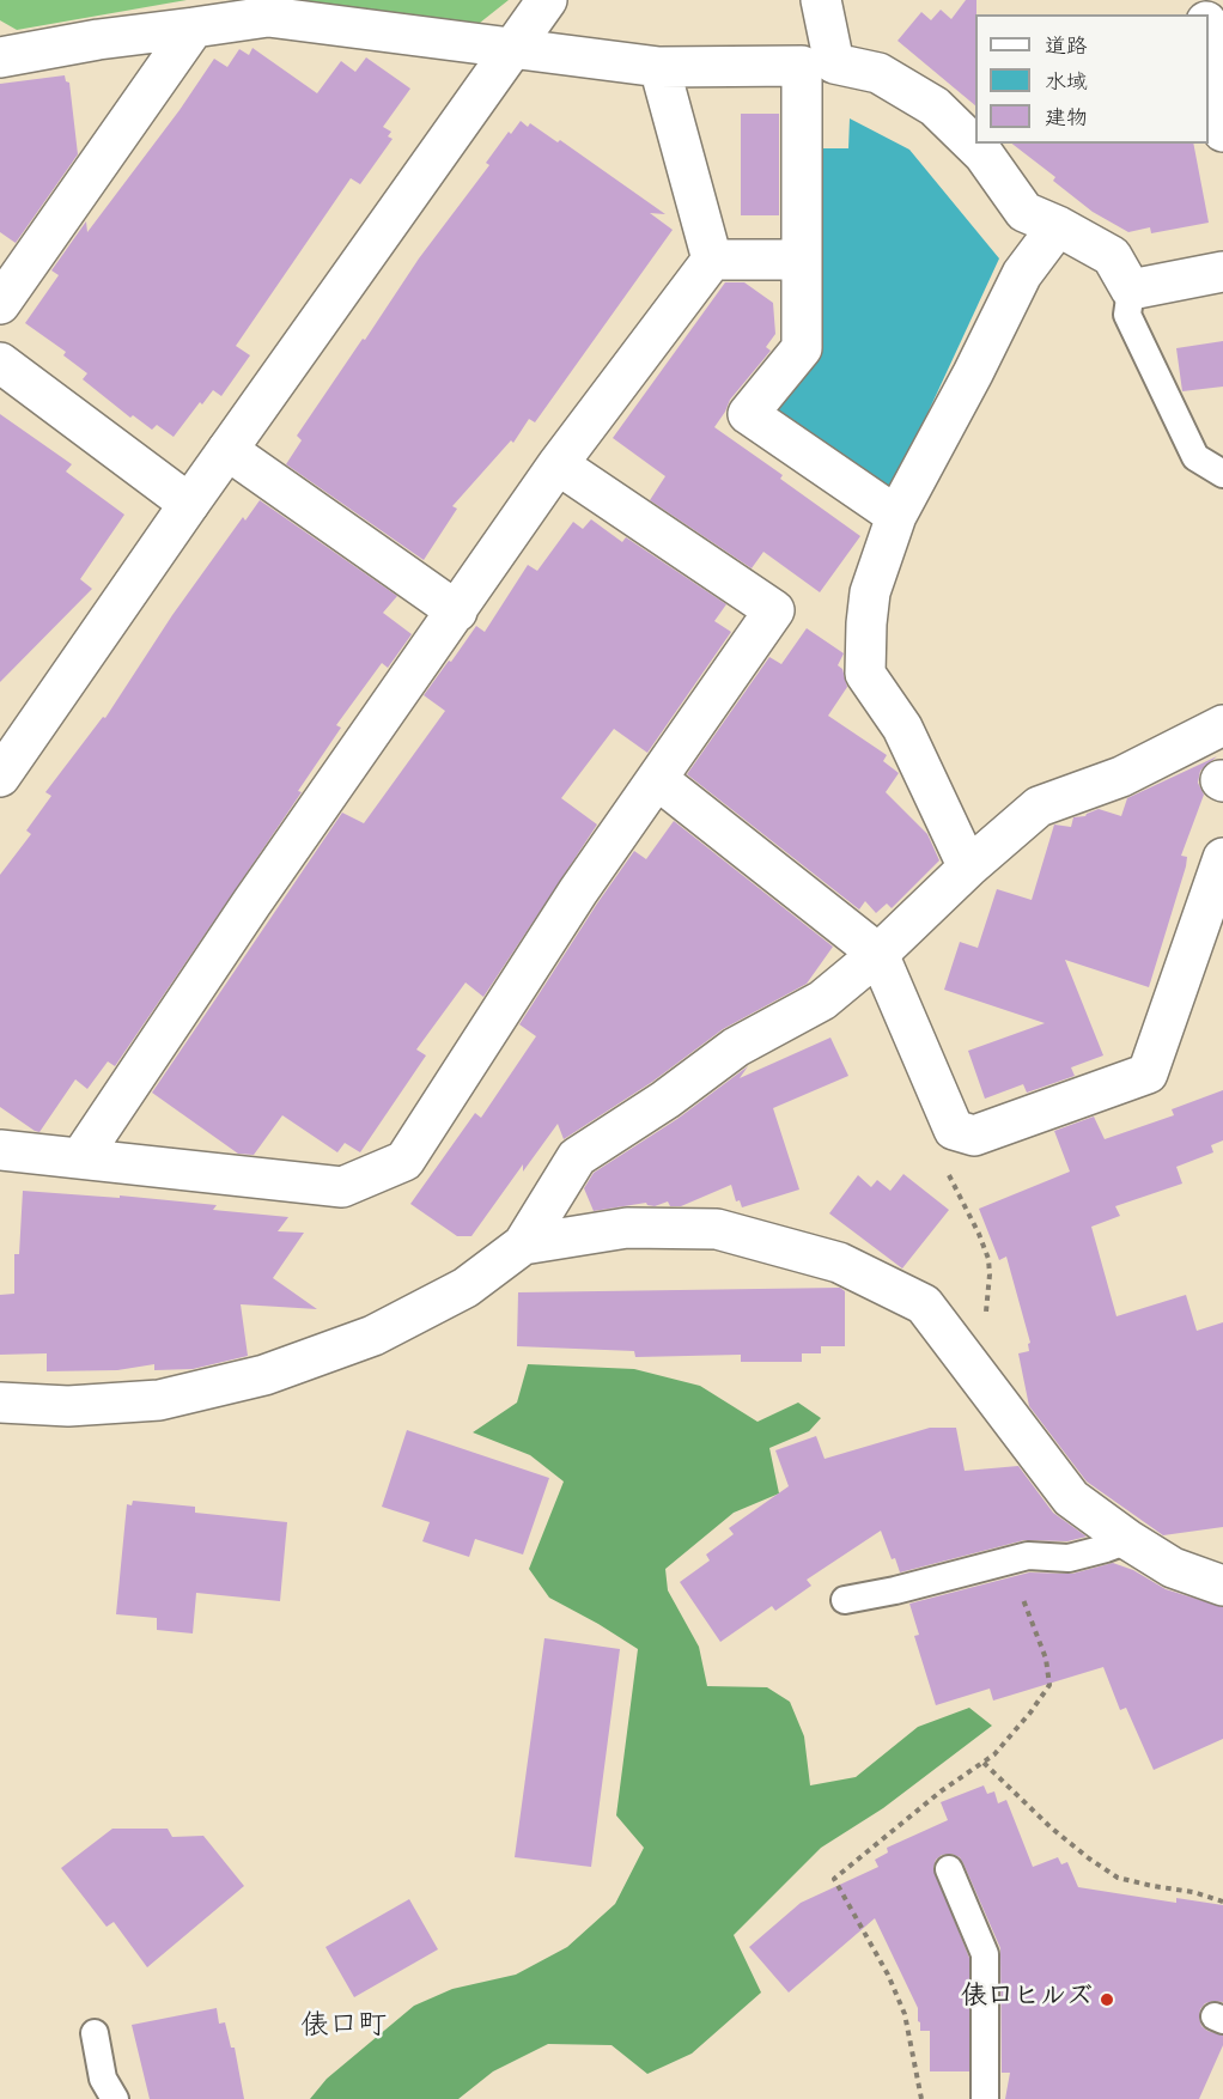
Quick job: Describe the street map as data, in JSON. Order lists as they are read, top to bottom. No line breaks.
{"districts":["俵口町"],"places":["俵口ヒルズ"],"legend":["道路","水域","建物"]}
